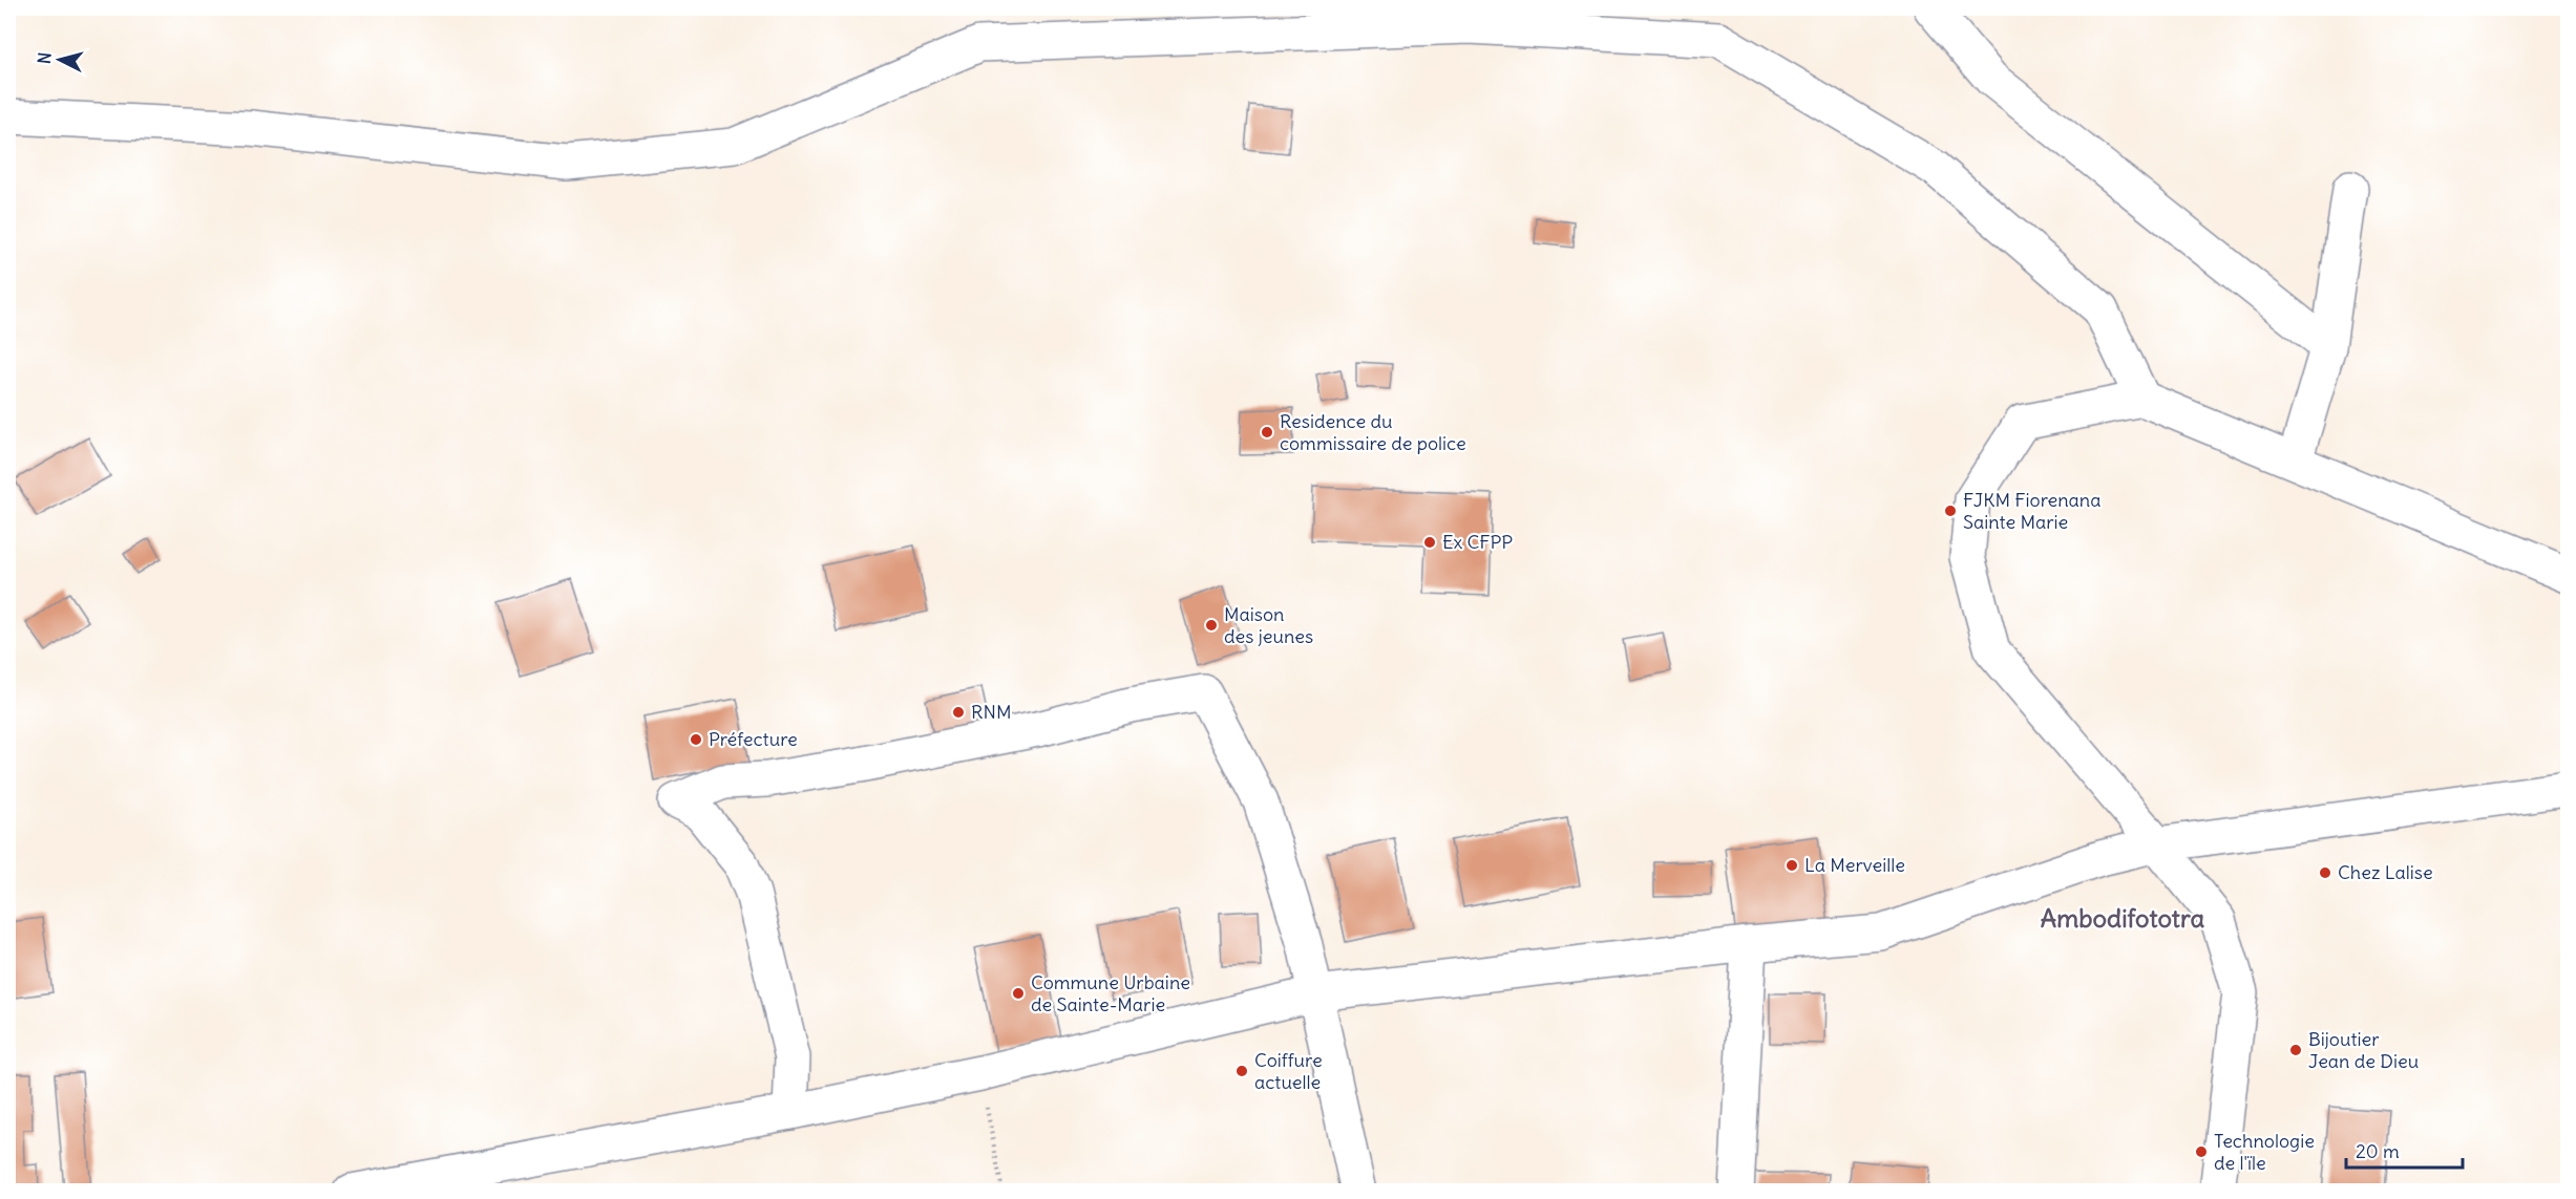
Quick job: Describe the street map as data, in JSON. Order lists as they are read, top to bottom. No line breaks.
{"districts":["Ambodifototra"],"places":["Residence du commissaire de police","FJKM Fiorenana Sainte Marie","Ex CFPP","Maison des jeunes","RNM","Préfecture","La Merveille","Chez Lalise","Commune Urbaine de Sainte-Marie","Bijoutier Jean de Dieu","Coiffure actuelle","Technologie de l'ïle"],"scale_bar":"20 m","north":"left"}
